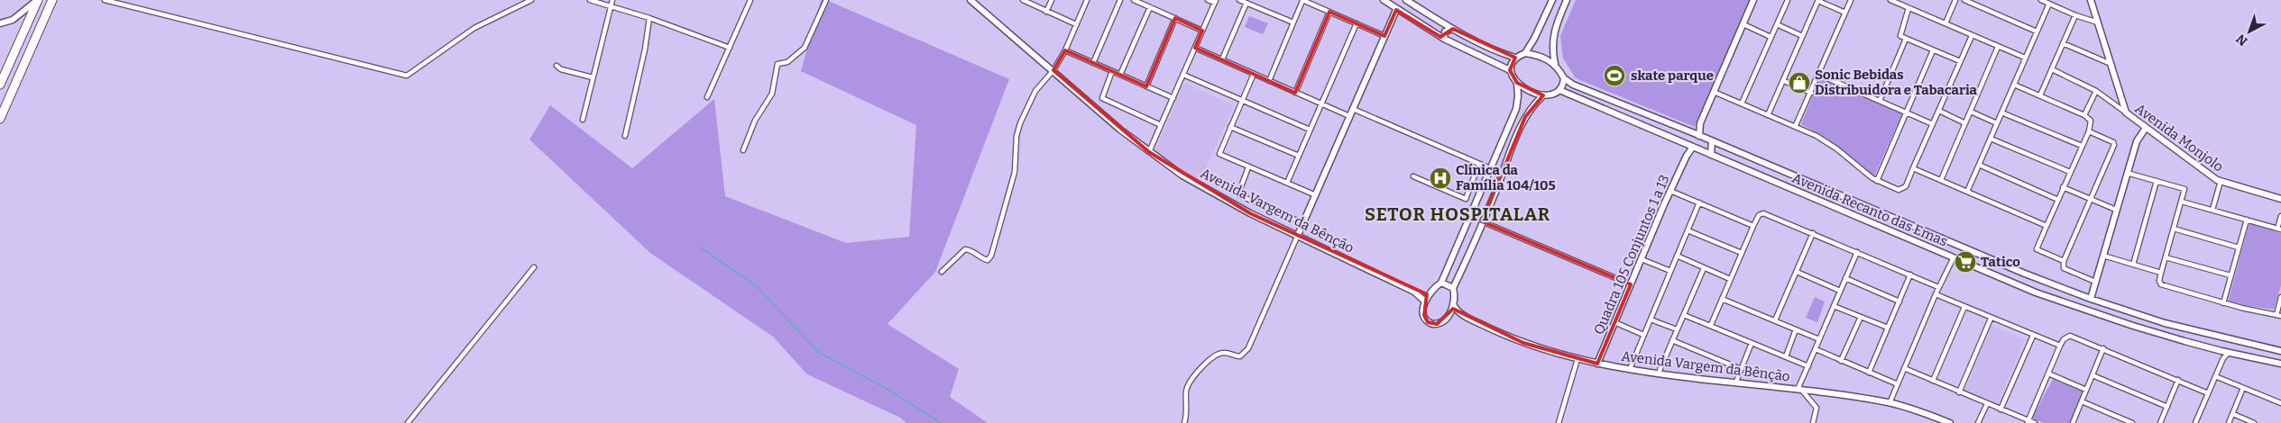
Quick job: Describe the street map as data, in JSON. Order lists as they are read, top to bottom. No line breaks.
{"streets":{"street":["Avenida Monjolo","Avenida Recanto das Emas","Avenida Vargem da Bênção","Quadra 105 Conjuntos 1 a 13"]},"crossings":[["Avenida Recanto das Emas","Quadra 105 Conjuntos 1 a 13"],["Avenida Vargem da Bênção","Quadra 105 Conjuntos 1 a 13"]],"districts":["SETOR HOSPITALAR"],"places":{"sports":["skate parque"],"shop":["Sonic Bebidas Distribuidora e Tabacaria"],"hospital":["Clínica da Família 104/105"],"supermarket":["Tatico"]},"north":"bottom left"}
